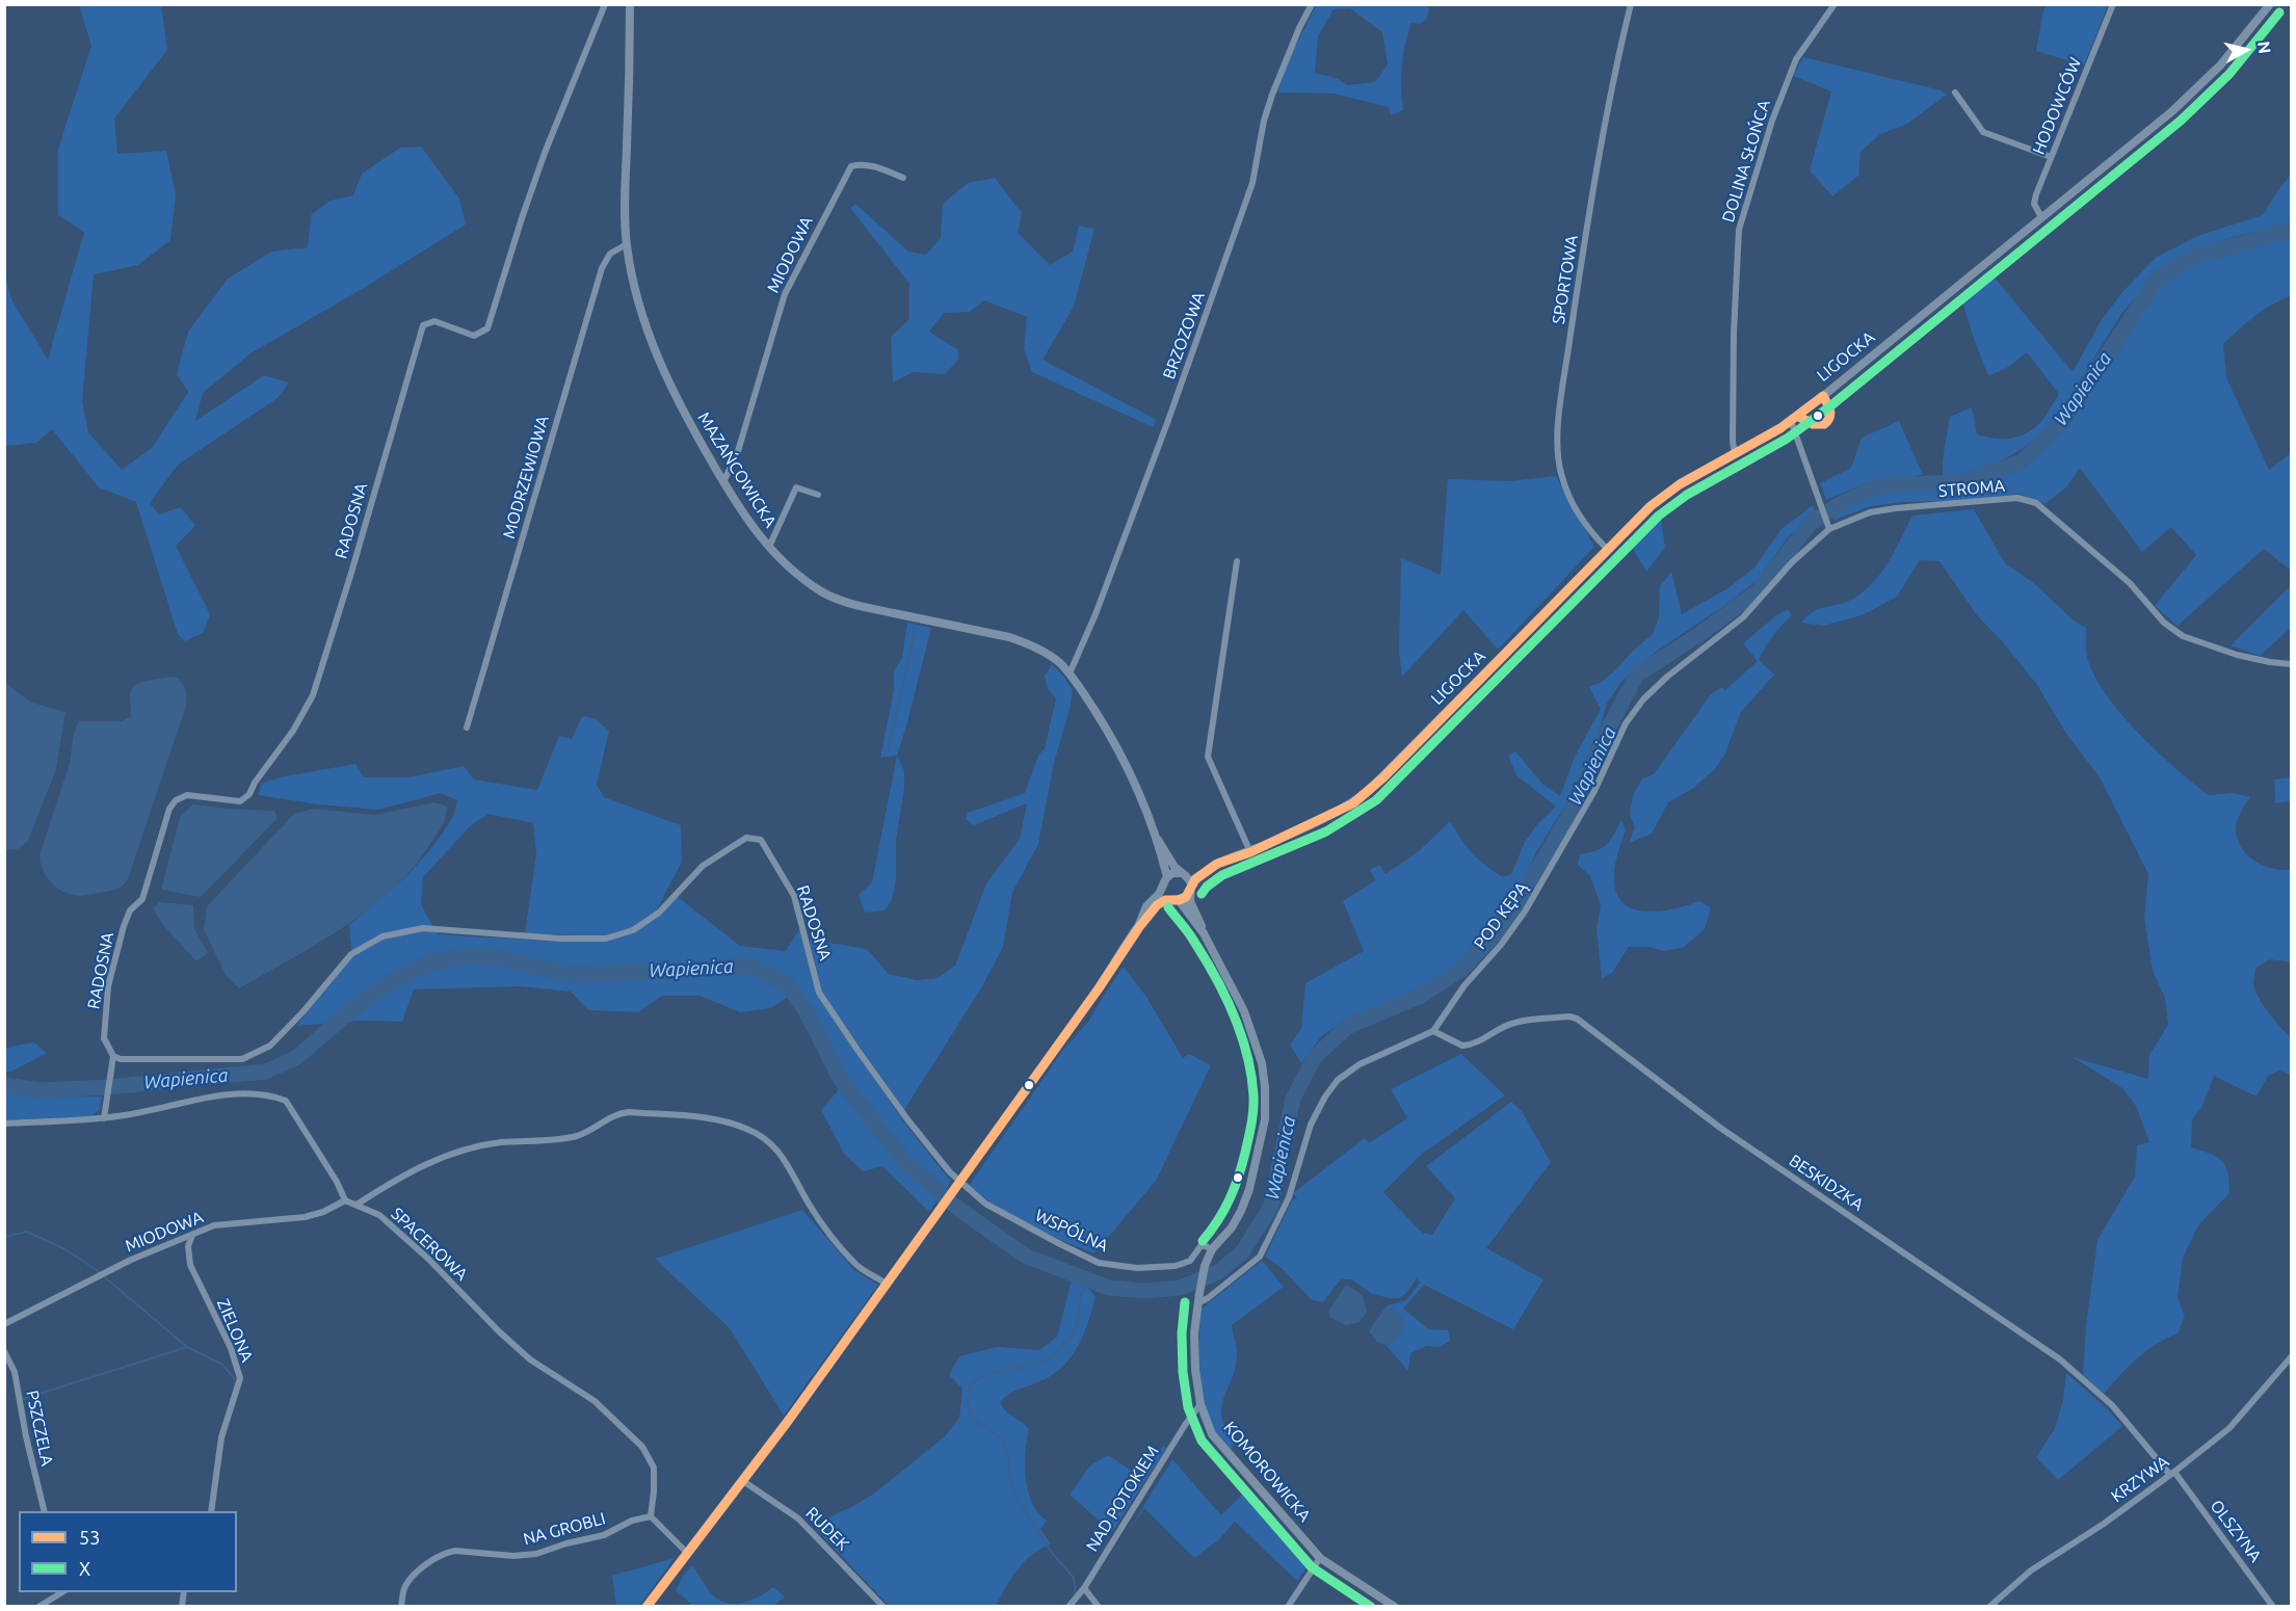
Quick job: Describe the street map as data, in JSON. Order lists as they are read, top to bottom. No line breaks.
{"streets":{"street":["HODOWCÓW","DOLINA SŁOŃCA","MIODOWA","SPORTOWA","BRZOZOWA","LIGOCKA","MAZAŃCOWICKA","MODRZEWIOWA","STROMA","RADOSNA","POD KĘPĄ","BESKIDZKA","WSPÓLNA","SPACEROWA","ZIELONA","PSZCZELA","KOMOROWICKA","KRZYWA","NAD POTOKIEM","NA GROBLI","RUDEK","OLSZYNA"]},"crossings":[["HODOWCÓW","LIGOCKA"],["DOLINA SŁOŃCA","LIGOCKA"],["MIODOWA","MAZAŃCOWICKA"],["MIODOWA","SPACEROWA"],["MIODOWA","ZIELONA"],["SPORTOWA","LIGOCKA"],["BRZOZOWA","MAZAŃCOWICKA"],["LIGOCKA","MAZAŃCOWICKA"],["LIGOCKA","KOMOROWICKA"],["MAZAŃCOWICKA","MODRZEWIOWA"],["MAZAŃCOWICKA","KOMOROWICKA"],["STROMA","POD KĘPĄ"],["RADOSNA","WSPÓLNA"],["POD KĘPĄ","BESKIDZKA"],["BESKIDZKA","KRZYWA"],["BESKIDZKA","OLSZYNA"],["WSPÓLNA","KOMOROWICKA"],["SPACEROWA","NA GROBLI"],["KOMOROWICKA","NAD POTOKIEM"],["KRZYWA","OLSZYNA"]],"water":["Wapienica"],"lines":["transit line X","transit line 53"],"legend":["53","X"],"north":"right"}
